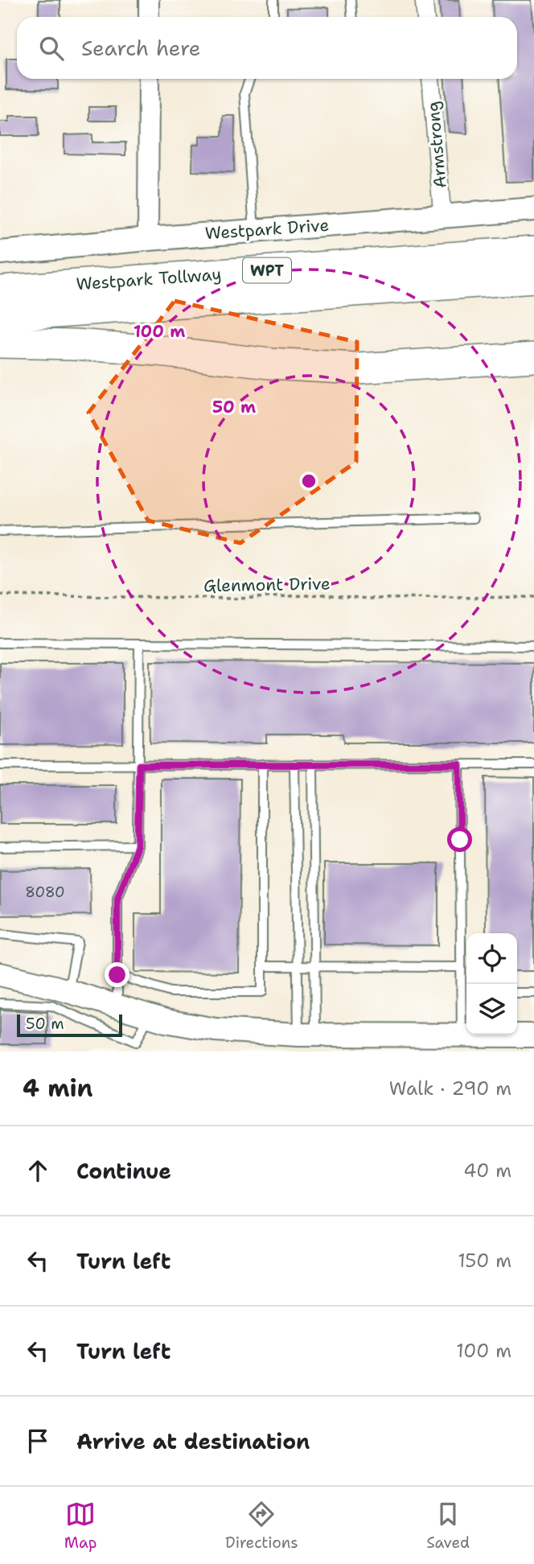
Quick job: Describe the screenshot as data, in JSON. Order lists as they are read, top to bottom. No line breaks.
{"streets":{"highway":["WPT","Westpark Tollway"],"main road":["Westpark Drive"],"street":["Armstrong"],"path":["Glenmont Drive"]},"crossings":[["Armstrong","Westpark Drive"]],"house_numbers":["8080"],"scale_bar":"50 m","page":{"search":"Search here","scale":"50 m","heading":["4 min","Walk · 290 m"],"list":[["Continue","40 m"],["Turn left","150 m"],["Turn left","100 m"],"Arrive at destination"],"nav":["Map","Directions","Saved"]},"rings":["100 m","50 m"]}
